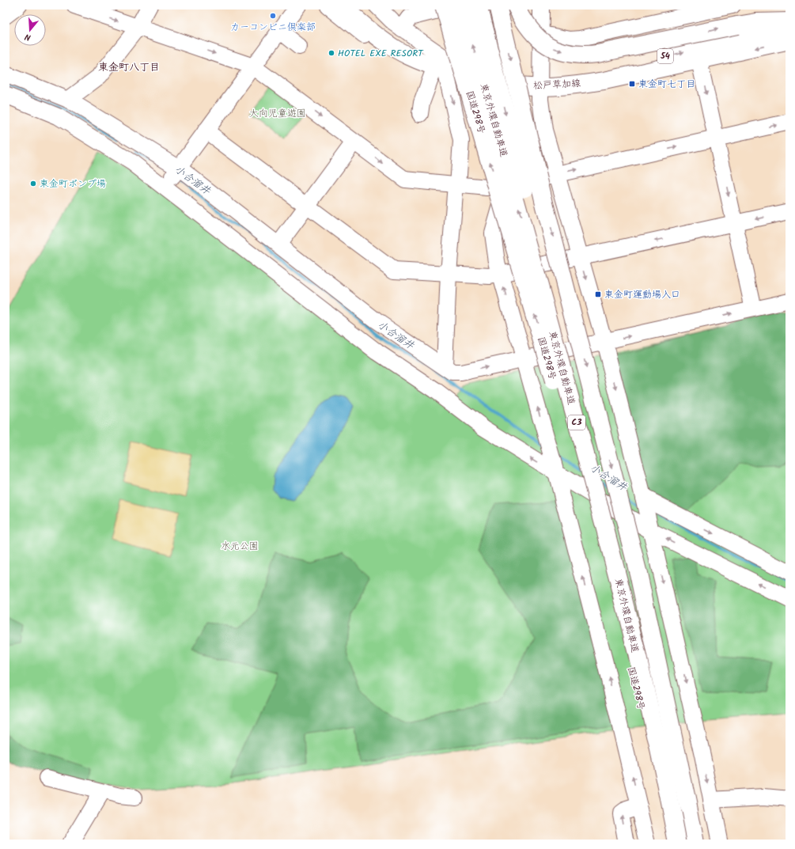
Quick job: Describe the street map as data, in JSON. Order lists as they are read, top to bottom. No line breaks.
{"streets":{"main road":["54","松戸草加線","国道298号","東京外環自動車道","C3"]},"districts":["東金町八丁目"],"water":["小合溜井"],"parks":["大向児童遊園","水元公園"],"places":{"other":["カーコンビニ倶楽部","HOTEL EXE RESORT","東金町ポンプ場"],"transit":["東金町七丁目","東金町運動場入口"]},"north":"bottom"}
